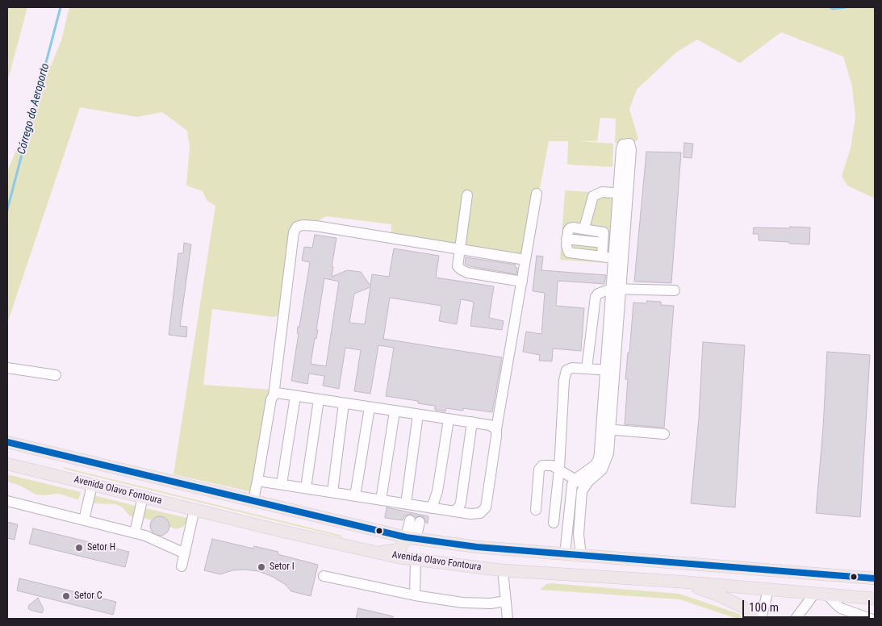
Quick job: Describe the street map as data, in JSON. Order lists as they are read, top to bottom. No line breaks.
{"streets":{"main road":["Avenida Olavo Fontoura"]},"water":["Córrego do Aeroporto"],"places":["Setor H","Setor I","Setor C"],"scale_bar":"100 m"}
